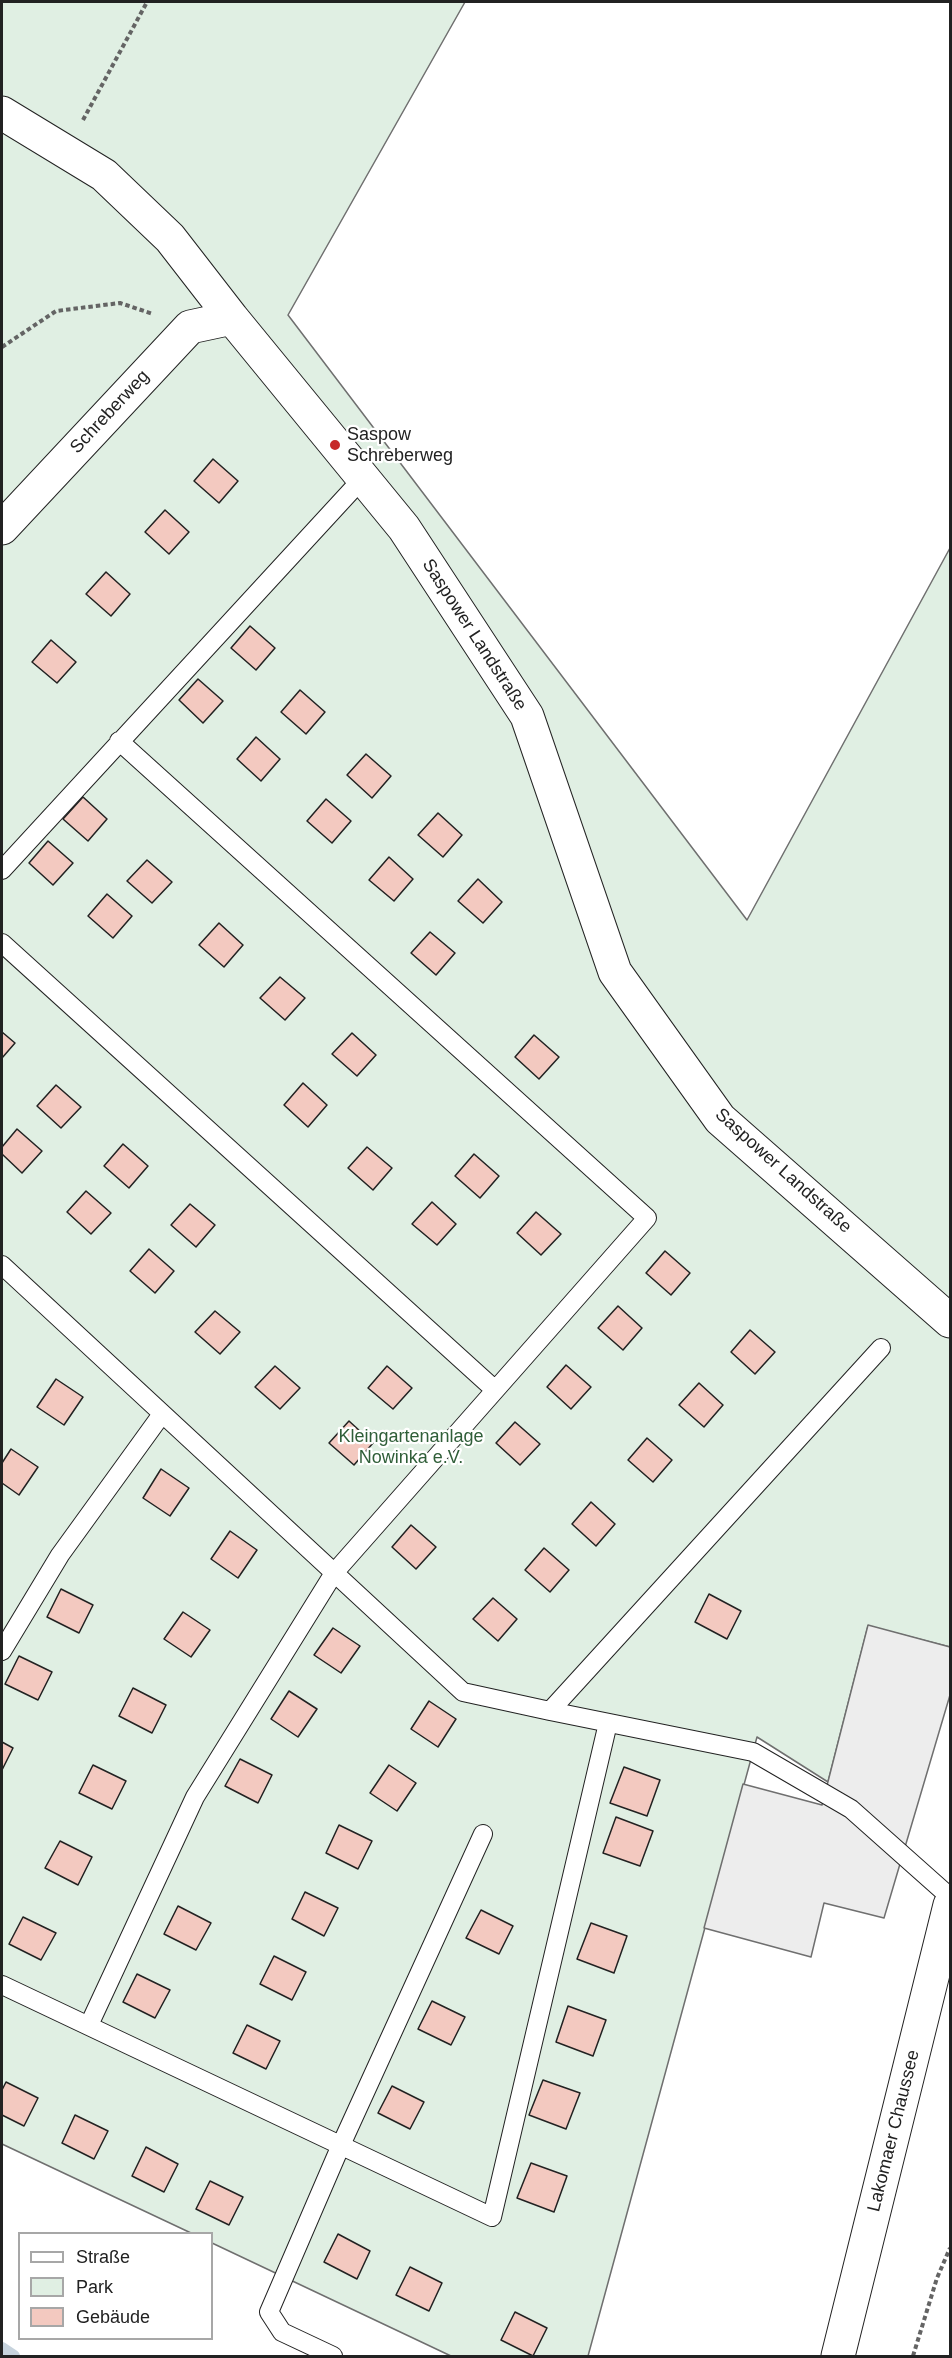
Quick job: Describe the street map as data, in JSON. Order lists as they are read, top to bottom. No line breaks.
{"streets":{"street":["Schreberweg","Saspower Landstraße","Lakomaer Chaussee"]},"parks":["Kleingartenanlage Nowinka e.V."],"places":["Saspow Schreberweg"],"legend":["Straße","Park","Gebäude"]}
